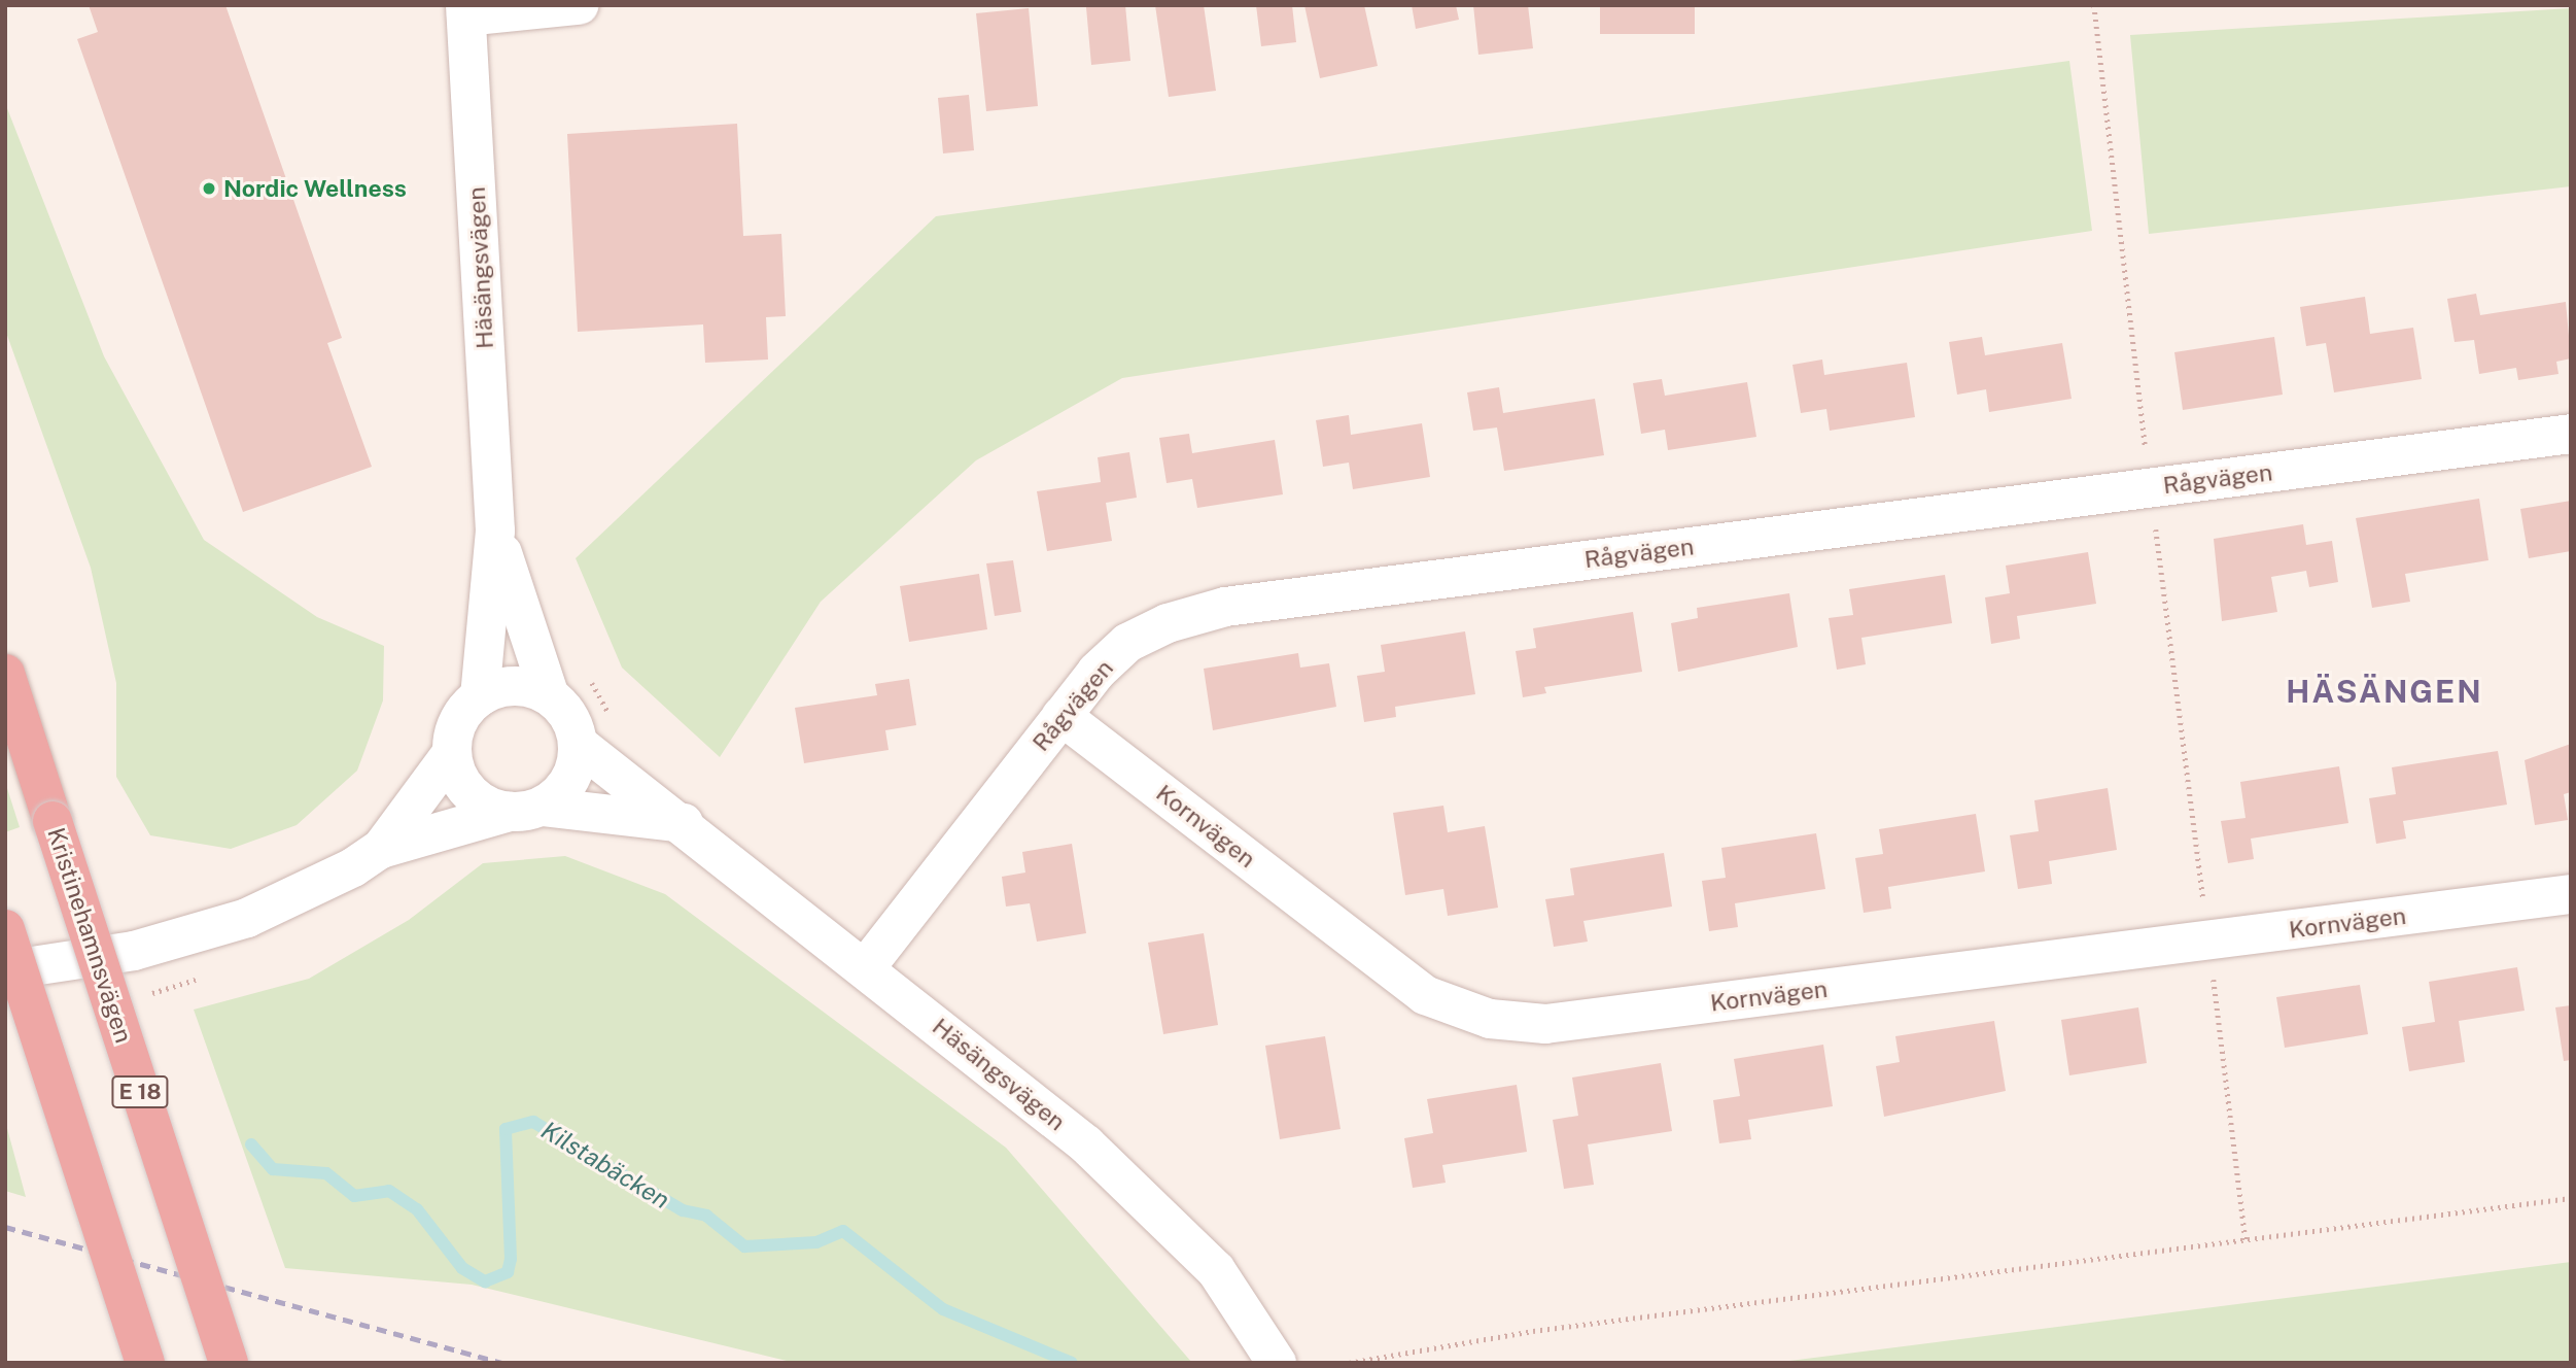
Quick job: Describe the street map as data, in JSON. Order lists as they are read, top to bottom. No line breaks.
{"streets":{"highway":["Kristinehamnsvägen","E 18"],"street":["Häsängsvägen","Rågvägen","Kornvägen"]},"crossings":[["Häsängsvägen","Rågvägen"],["Rågvägen","Kornvägen"]],"districts":["HÄSÄNGEN"],"water":["Kilstabäcken"],"places":["Nordic Wellness"]}
